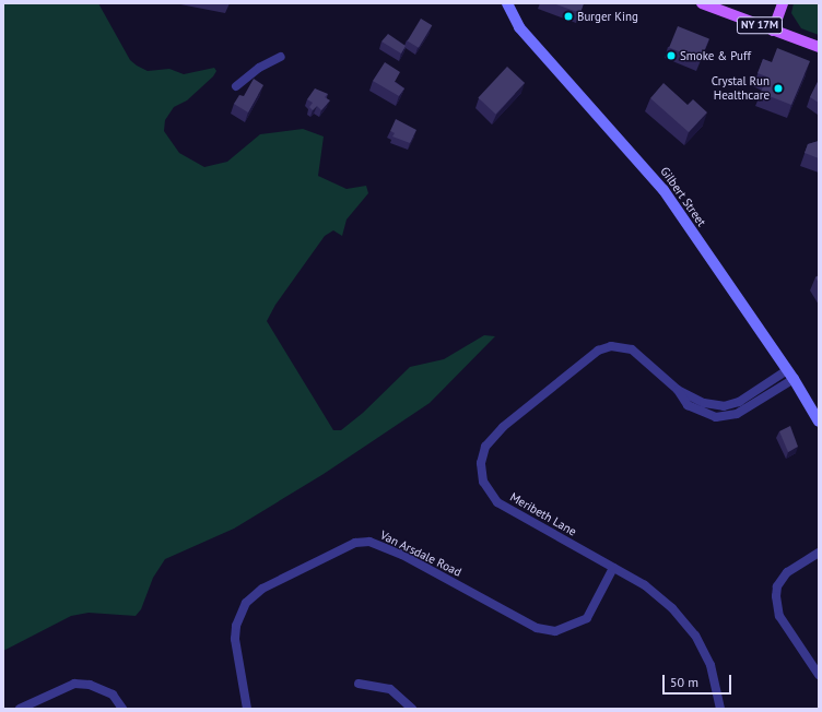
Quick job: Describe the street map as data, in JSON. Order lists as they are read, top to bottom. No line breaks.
{"streets":{"main road":["NY 17M"],"street":["Gilbert Street","Meribeth Lane","Van Arsdale Road"]},"crossings":[["Gilbert Street","Meribeth Lane"],["Meribeth Lane","Van Arsdale Road"]],"places":["Burger King","Smoke & Puff","Crystal Run Healthcare"],"scale_bar":"50 m"}
